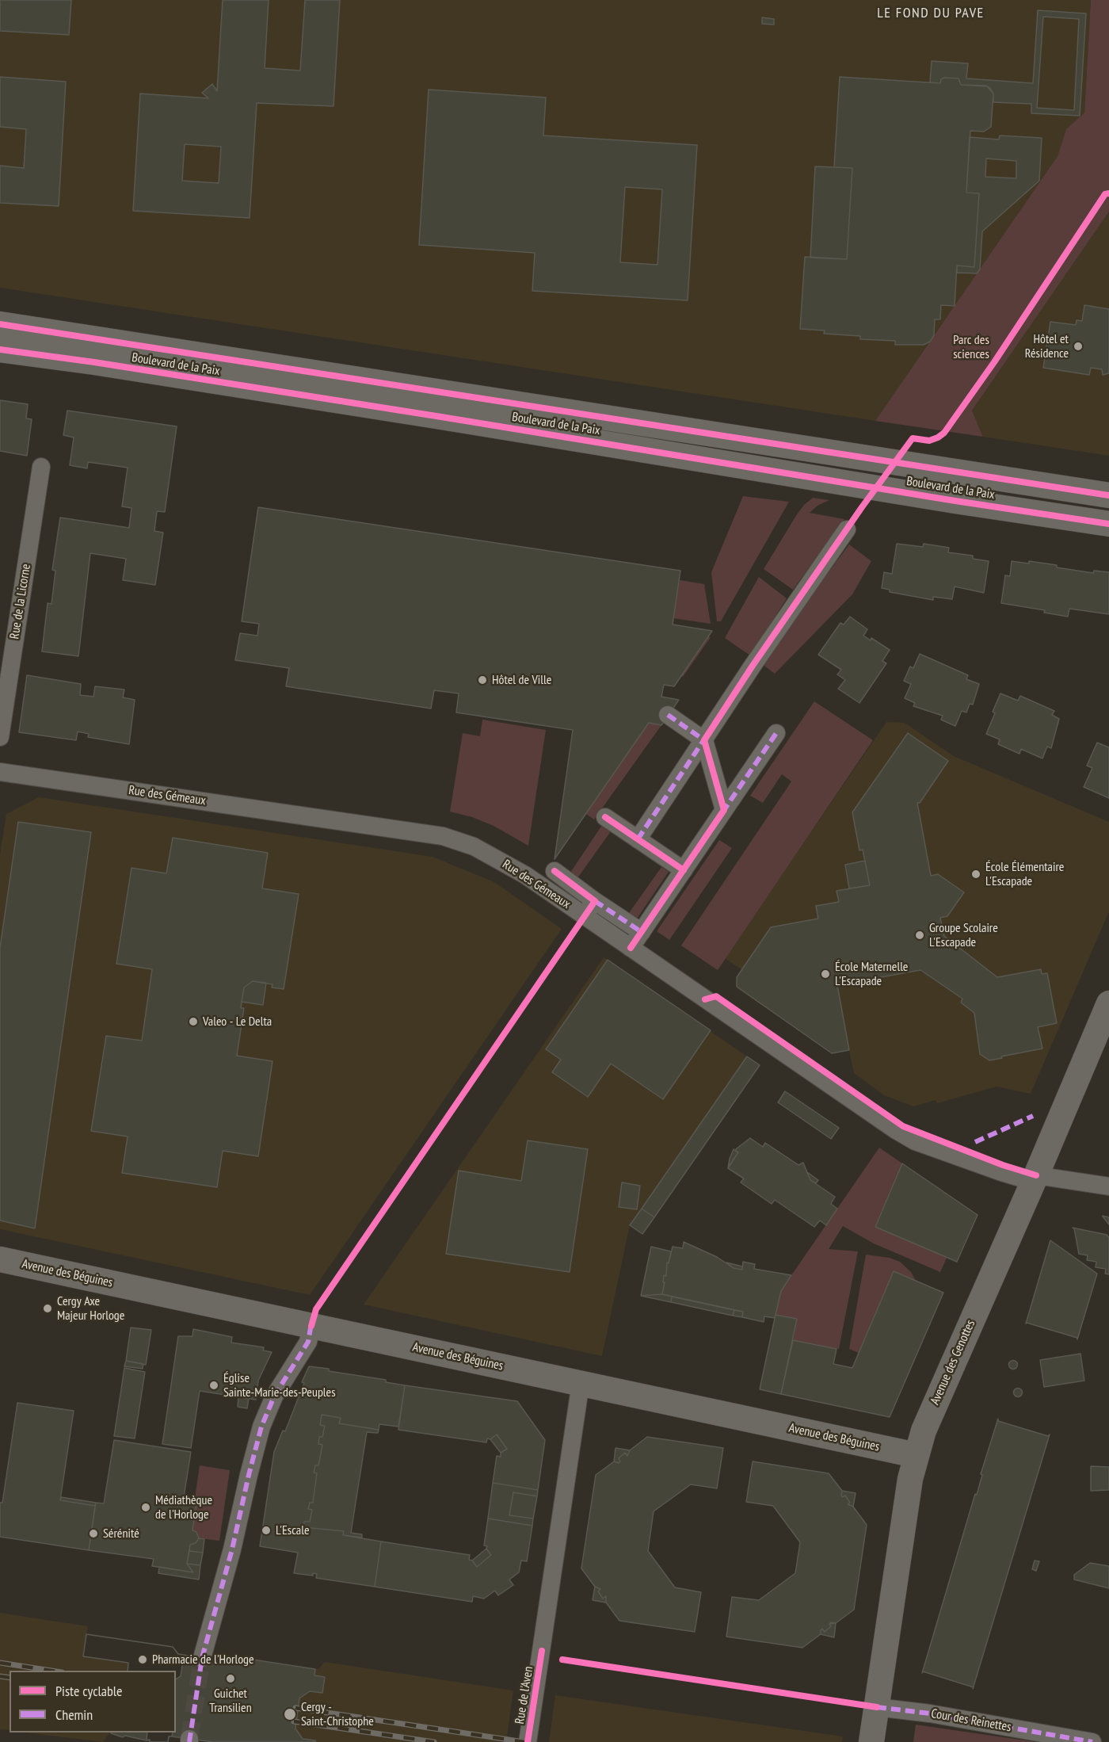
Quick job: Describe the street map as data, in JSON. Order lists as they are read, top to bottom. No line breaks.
{"streets":{"main road":["Boulevard de la Paix","Avenue des Béguines","Avenue des Genottes"],"street":["Rue de la Licorne","Rue des Gémeaux","Rue de l'Aven","Cour des Reinettes"]},"crossings":[["Rue des Gémeaux","Avenue des Genottes"],["Avenue des Béguines","Avenue des Genottes"],["Avenue des Béguines","Rue de l'Aven"],["Avenue des Genottes","Cour des Reinettes"]],"districts":["LE FOND DU PAVE"],"parks":["Parc des sciences"],"places":["Hôtel et Résidence","Hôtel de Ville","École Élémentaire L'Escapade","Groupe Scolaire L'Escapade","École Maternelle L'Escapade","Valeo - Le Delta","Cergy Axe Majeur Horloge","Église Sainte-Marie-des-Peuples","Médiathèque de l'Horloge","L'Escale","Sérénité","Pharmacie de l'Horloge","Guichet Transilien","Cergy - Saint-Christophe"],"legend":["Piste cyclable","Chemin"]}
